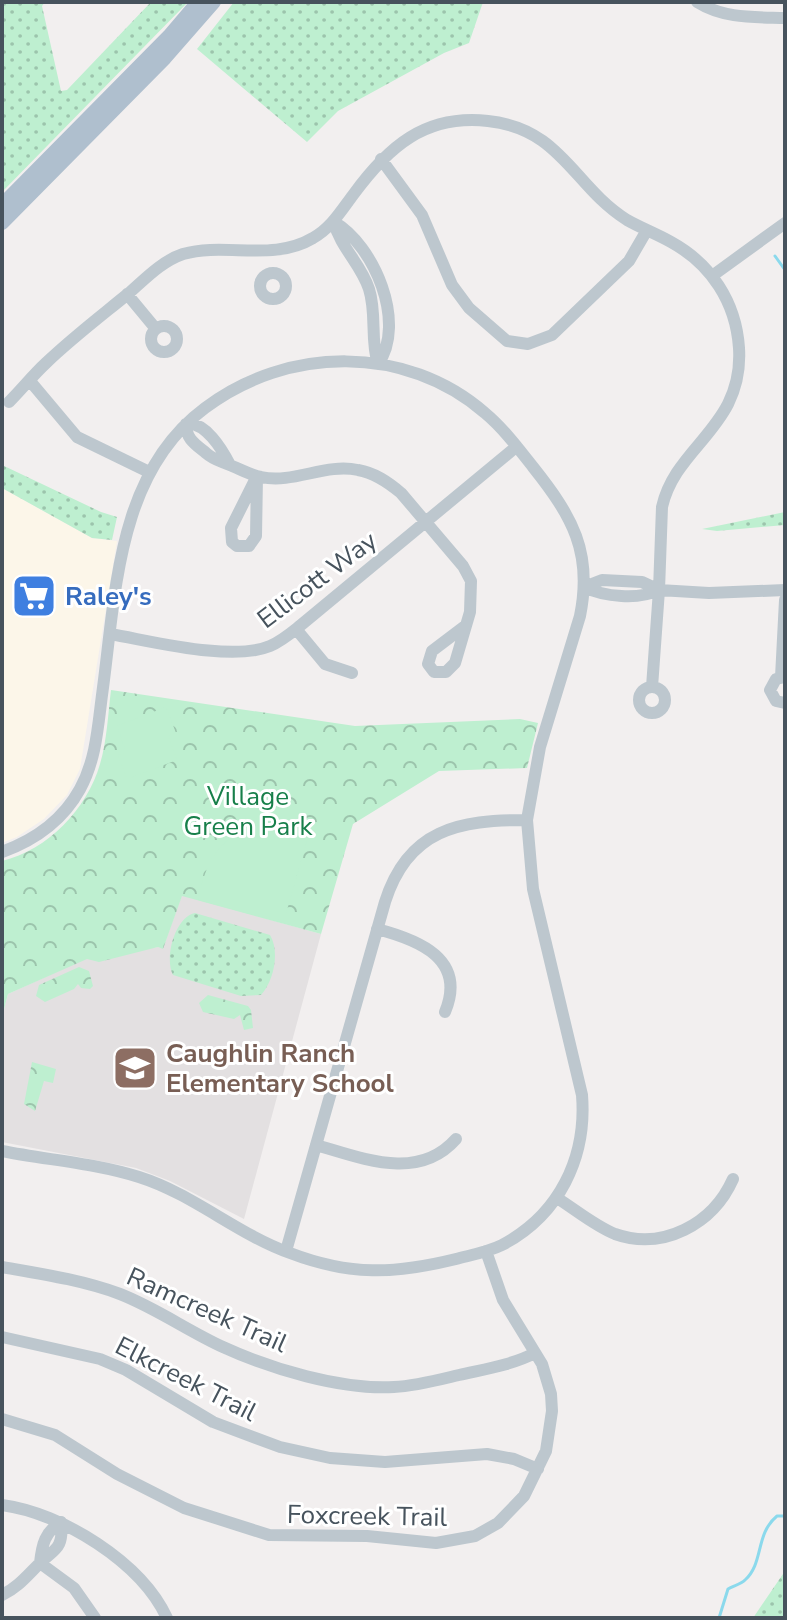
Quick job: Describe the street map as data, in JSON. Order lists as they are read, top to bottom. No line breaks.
{"streets":{"street":["Ellicott Way","Ramcreek Trail","Elkcreek Trail","Foxcreek Trail"]},"crossings":[["Ramcreek Trail","Foxcreek Trail"],["Elkcreek Trail","Foxcreek Trail"]],"parks":["Village Green Park"],"places":{"supermarket":["Raley's"],"school or university":["Caughlin Ranch Elementary School"]}}
